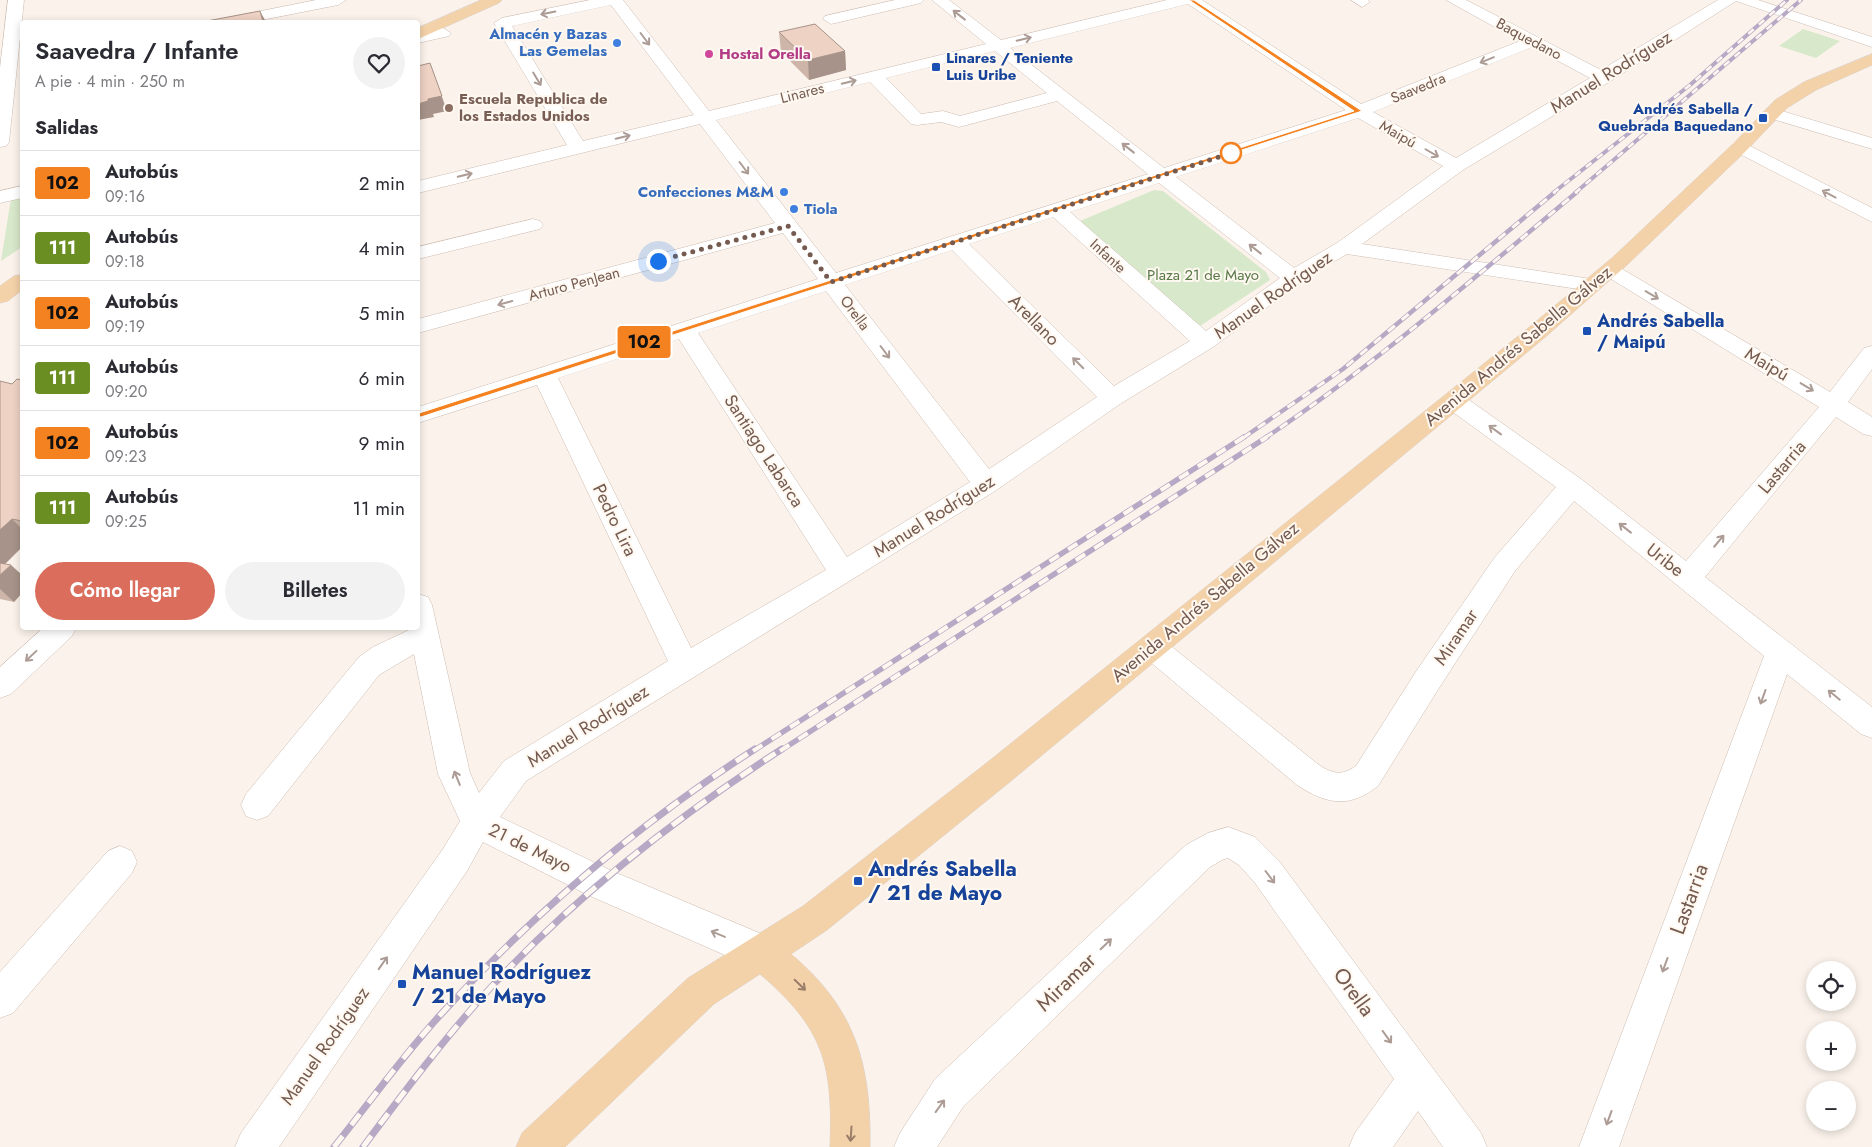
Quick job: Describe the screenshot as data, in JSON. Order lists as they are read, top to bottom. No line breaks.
{"streets":{"main road":["Avenida Andrés Sabella Gálvez"],"street":["Baquedano","Manuel Rodríguez","Saavedra","Linares","Maipú","Infante","Arturo PenJean","Orella","Arellano","Santiago Labarca","Lastarria","Pedro Lira","Uribe","Miramar","21 de Mayo"]},"crossings":[["Baquedano","Manuel Rodríguez"],["Baquedano","Saavedra"],["Manuel Rodríguez","Maipú"],["Manuel Rodríguez","Infante"],["Manuel Rodríguez","Orella"],["Manuel Rodríguez","Arellano"],["Manuel Rodríguez","Santiago Labarca"],["Manuel Rodríguez","Pedro Lira"],["Manuel Rodríguez","21 de Mayo"],["Saavedra","Maipú"],["Saavedra","Infante"],["Saavedra","Orella"],["Saavedra","Arellano"],["Saavedra","Santiago Labarca"],["Saavedra","Pedro Lira"],["Linares","Orella"],["Maipú","Avenida Andrés Sabella Gálvez"],["Maipú","Lastarria"],["Arturo PenJean","Orella"],["Orella","Miramar"],["Avenida Andrés Sabella Gálvez","Uribe"],["Avenida Andrés Sabella Gálvez","Miramar"],["Avenida Andrés Sabella Gálvez","21 de Mayo"],["Lastarria","Uribe"],["Uribe","Miramar"]],"one_way":["Linares","Orella","Uribe","Miramar","21 de Mayo"],"parks":["Plaza 21 de Mayo"],"places":{"other":["Almacén y Bazas Las Gemelas","Hostal Orella","Escuela Republica de los Estados Unidos","Confecciones M&M","Tiola"],"transit":["Linares / Teniente Luis Uribe","Andrés Sabella / Quebrada Baquedano","Andrés Sabella / Maipú","Andrés Sabella / 21 de Mayo","Manuel Rodríguez / 21 de Mayo"]},"lines":["bus line 102"],"page":{"on_map":"102","heading":[["Saavedra / Infante","A pie · 4 min · 250 m"],"Salidas"],"list":[{"mark":"102","name":"Autobús","note":"09:16","value":"2 min"},{"mark":"111","name":"Autobús","note":"09:18","value":"4 min"},{"mark":"102","name":"Autobús","note":"09:19","value":"5 min"},{"mark":"111","name":"Autobús","note":"09:20","value":"6 min"},{"mark":"102","name":"Autobús","note":"09:23","value":"9 min"},{"mark":"111","name":"Autobús","note":"09:25","value":"11 min"}],"buttons":["Cómo llegar","Billetes"],"map_buttons":["+","−"]}}
